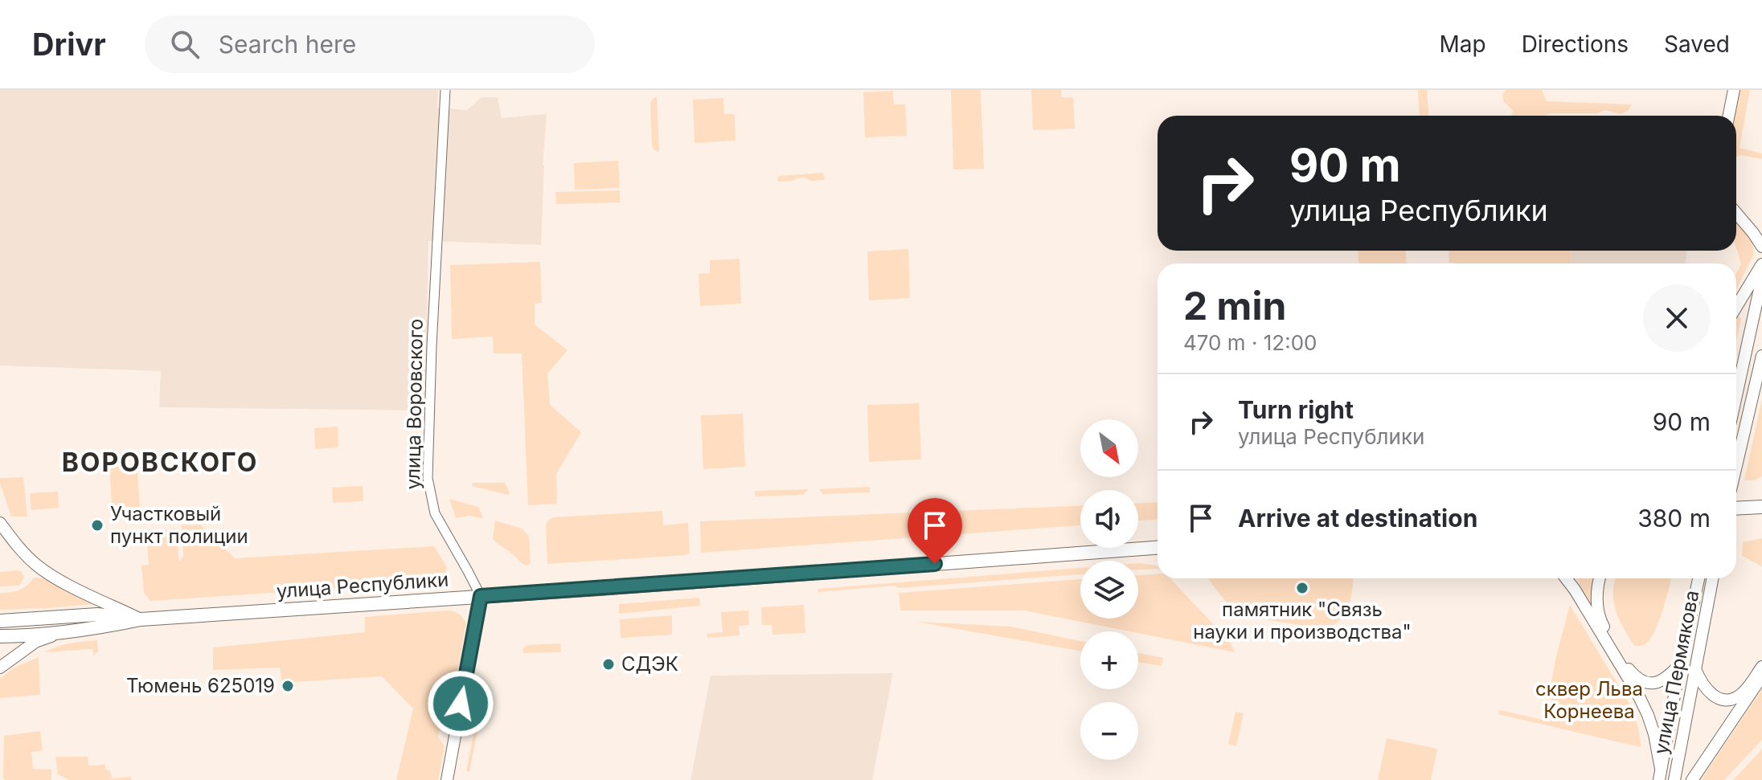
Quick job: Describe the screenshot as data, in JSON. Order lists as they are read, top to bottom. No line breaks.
{"streets":{"main road":["улица Республики","улица Пермякова"],"street":["улица Воровского"]},"crossings":[["улица Воровского","улица Республики"]],"districts":["ВОРОВСКОГО"],"parks":["сквер Льва Корнеева"],"places":["Участковый пункт полиции","памятник \"Связь науки и производства\"","СДЭК","Тюмень 625019"],"north":"bottom right","page":{"header":"Drivr","search":"Search here","nav":["Map","Directions","Saved"],"turn":["90 m","улица Республики"],"heading":["2 min","470 m · 12:00"],"list":[{"name":"Turn right","note":"улица Республики","value":"90 m"},{"name":"Arrive at destination","value":"380 m"}],"map_buttons":["+","−"]}}
